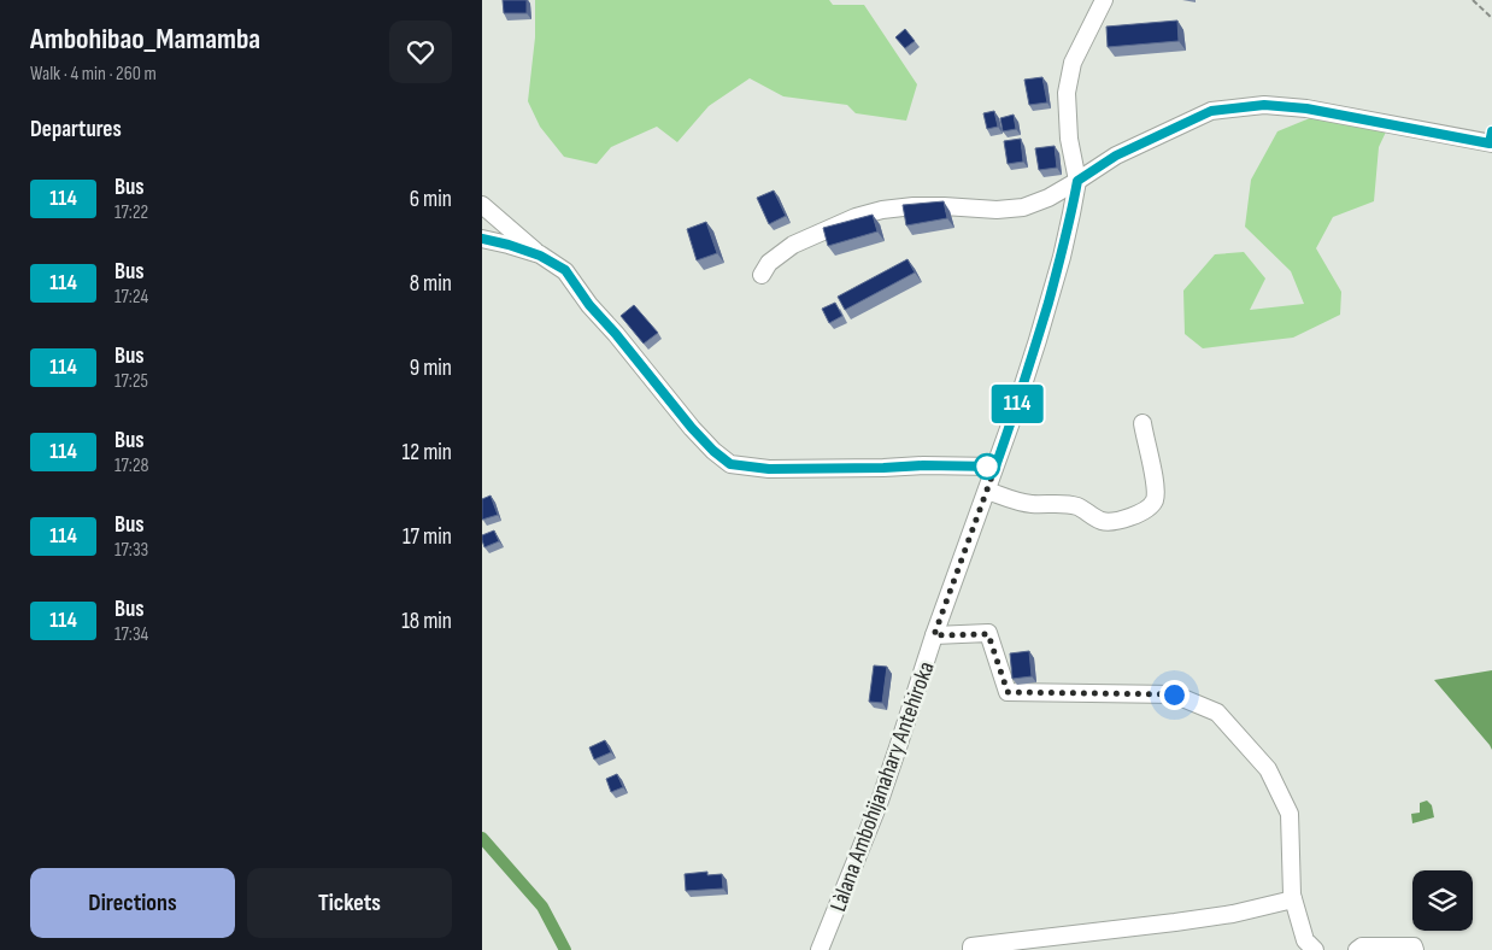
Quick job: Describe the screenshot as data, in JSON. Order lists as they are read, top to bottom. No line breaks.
{"streets":{"street":["Làlana Ambohijanahary Antehiroka"]},"lines":["bus line 114"],"page":{"heading":[["Ambohibao_Mamamba","Walk · 4 min · 260 m"],"Departures"],"on_map":"114","list":[{"mark":"114","name":"Bus","note":"17:22","value":"6 min"},{"mark":"114","name":"Bus","note":"17:24","value":"8 min"},{"mark":"114","name":"Bus","note":"17:25","value":"9 min"},{"mark":"114","name":"Bus","note":"17:28","value":"12 min"},{"mark":"114","name":"Bus","note":"17:33","value":"17 min"},{"mark":"114","name":"Bus","note":"17:34","value":"18 min"}],"buttons":["Directions","Tickets"]}}
